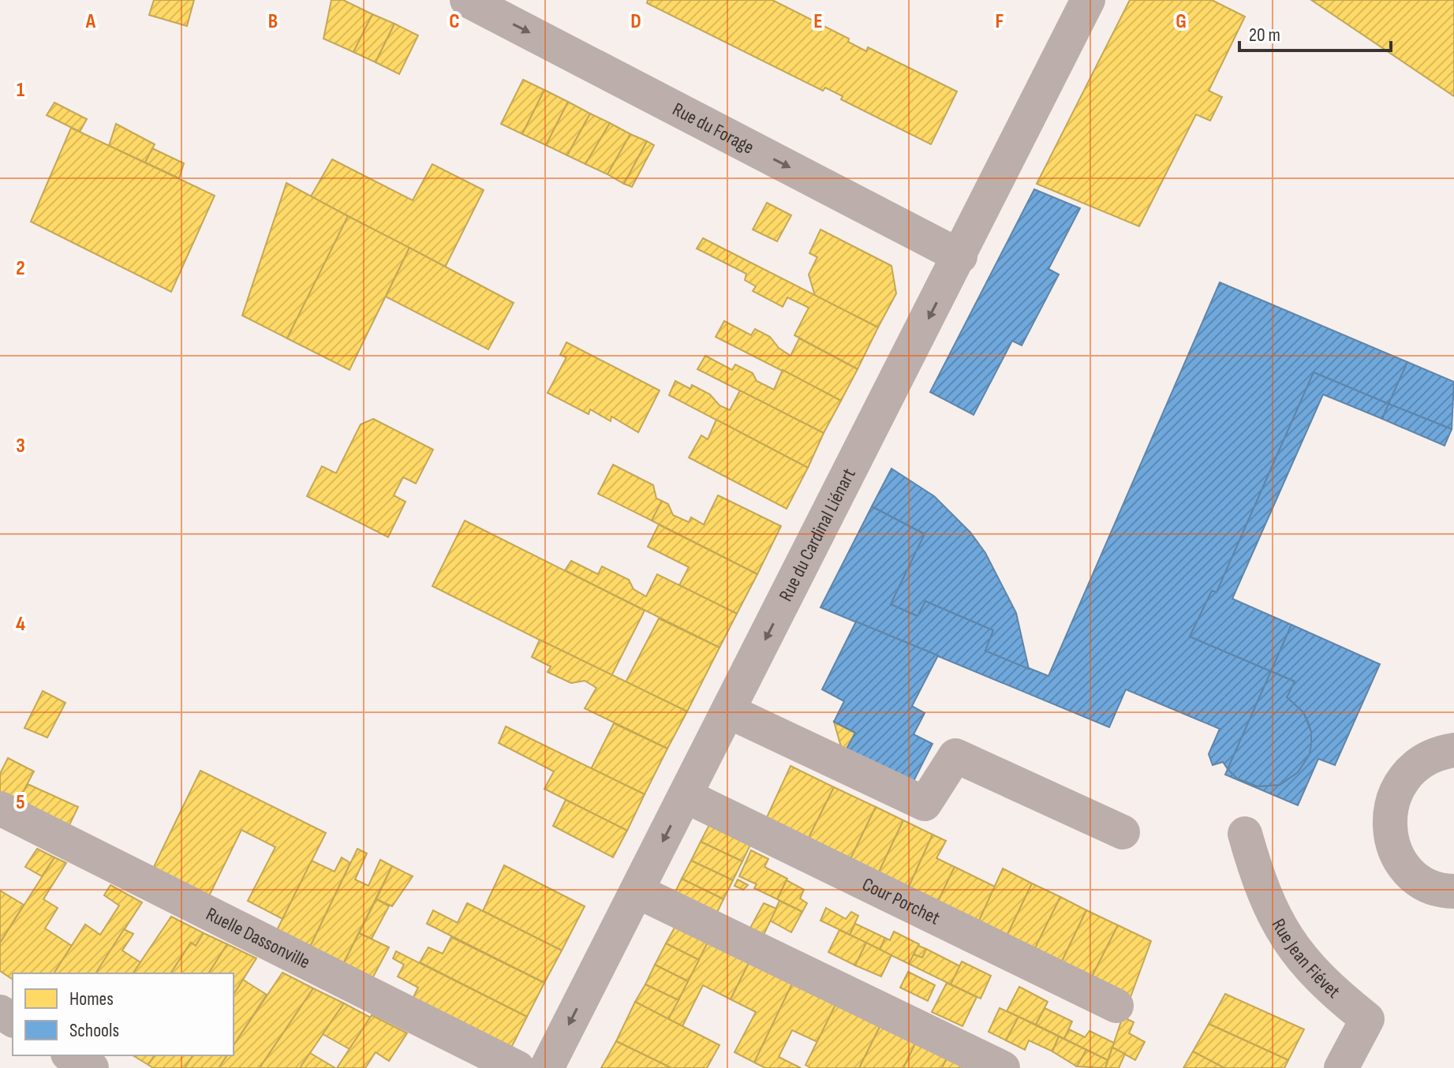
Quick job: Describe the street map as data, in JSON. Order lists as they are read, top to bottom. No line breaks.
{"streets":{"street":["Rue du Forage","Rue du Cardinal Liénart","Cour Porchet","Ruelle Dassonville","Rue Jean Fiévet"]},"crossings":[["Rue du Forage","Rue du Cardinal Liénart"],["Rue du Cardinal Liénart","Cour Porchet"]],"one_way":["Rue du Forage","Rue du Cardinal Liénart"],"legend":["Homes","Schools"],"scale_bar":"20 m","grid":{"columns":["A","B","C","D","E","F","G"],"rows":["1","2","3","4","5"]}}
